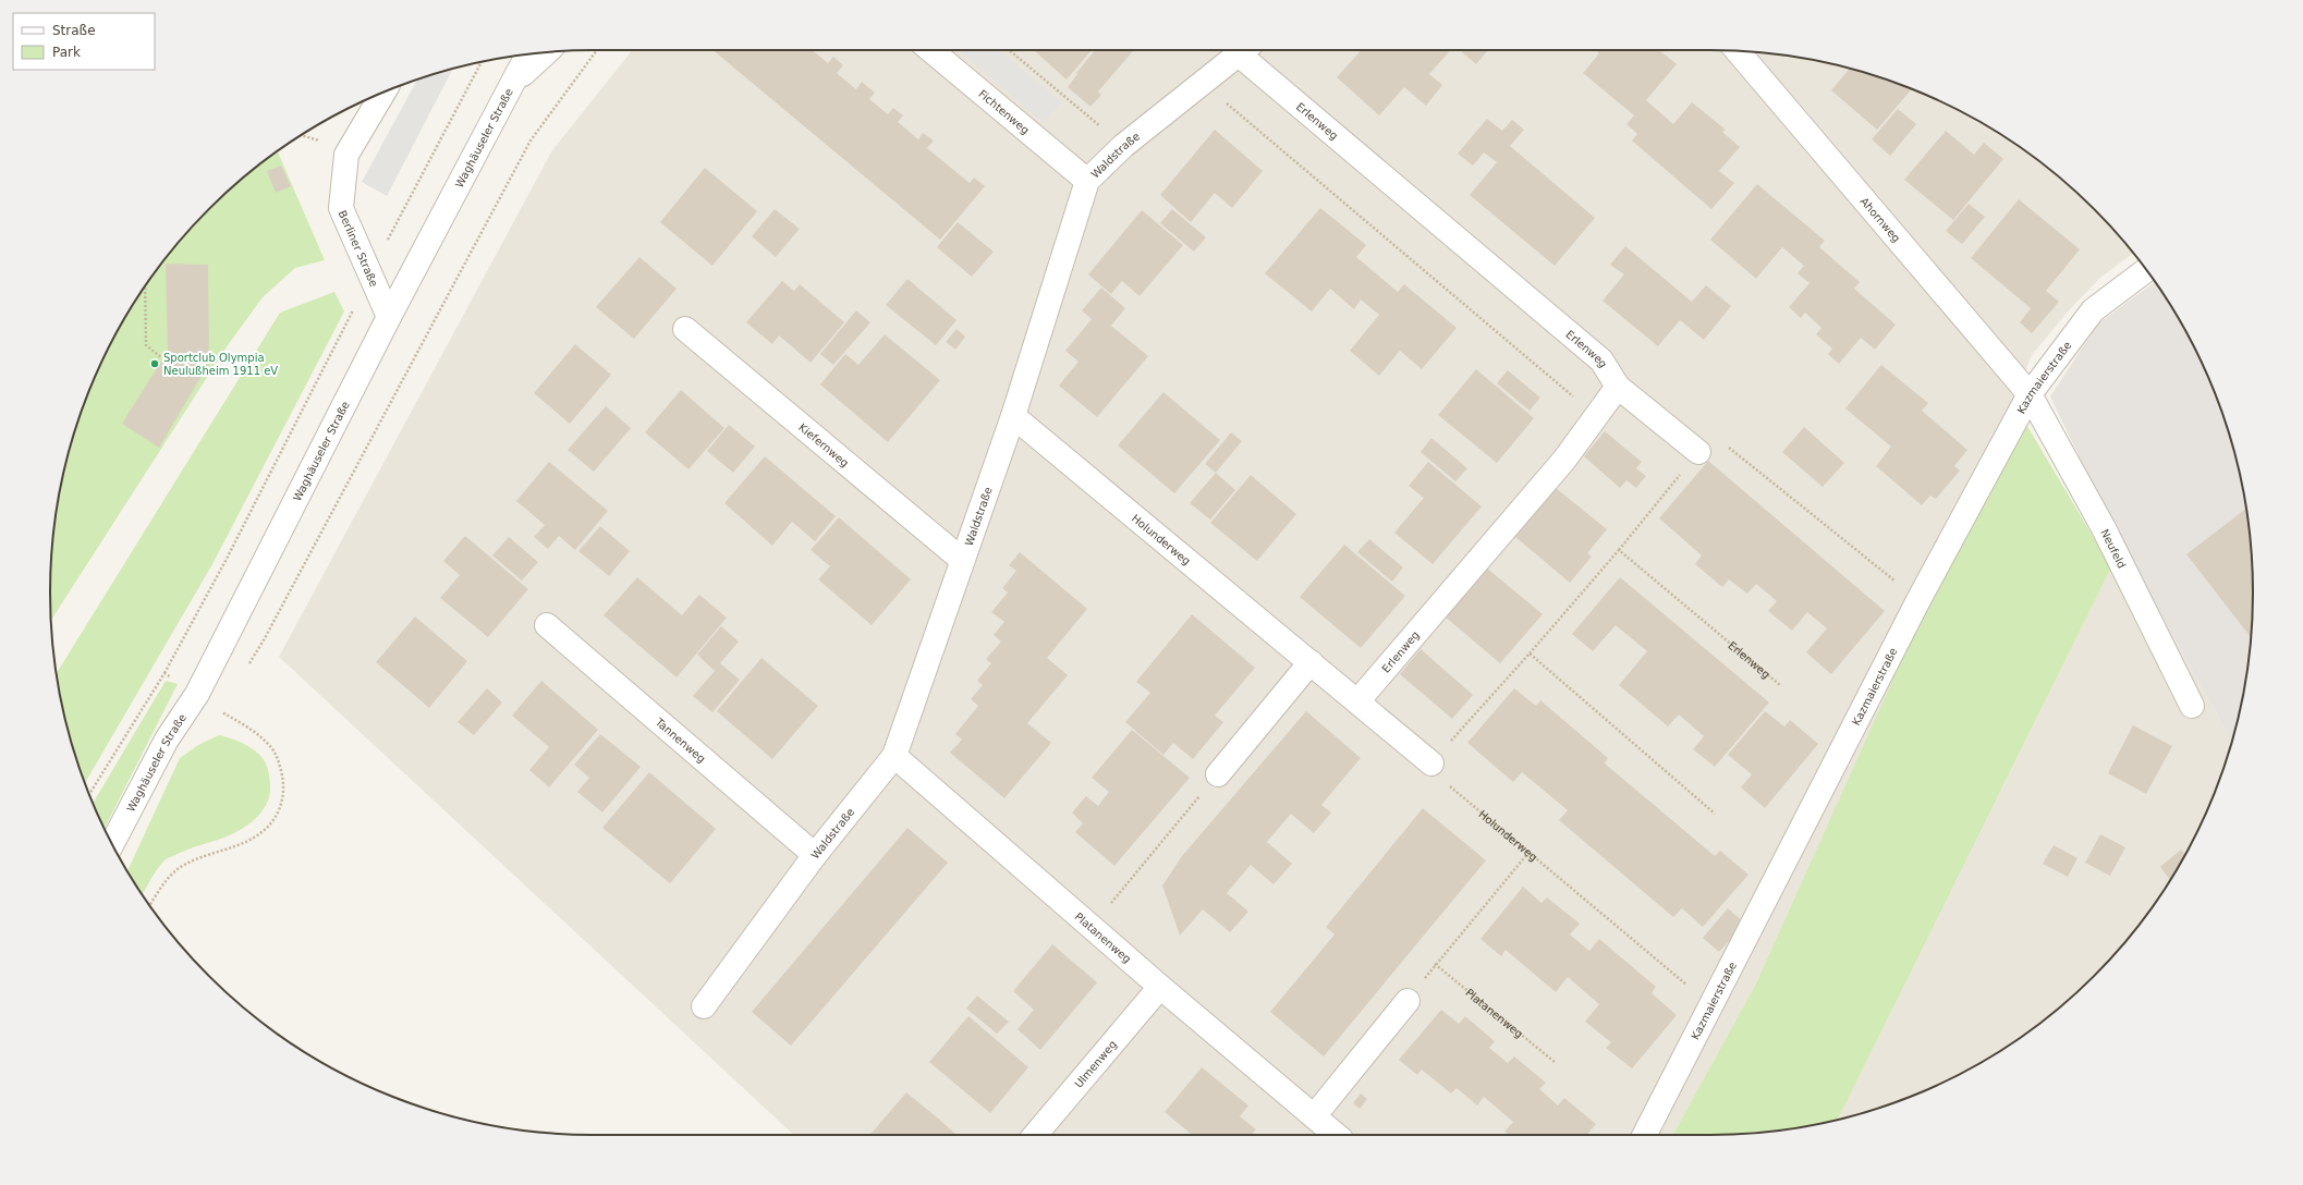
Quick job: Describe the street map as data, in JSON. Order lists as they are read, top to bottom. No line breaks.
{"streets":{"street":["Fichtenweg","Erlenweg","Waghäuseler Straße","Waldstraße","Ahornweg","Berliner Straße","Kazmaierstraße","Kiefernweg","Holunderweg","Neufeld","Tannenweg","Platanenweg","Ulmenweg"]},"crossings":[["Fichtenweg","Waldstraße"],["Erlenweg","Holunderweg"],["Waghäuseler Straße","Berliner Straße"],["Waldstraße","Kiefernweg"],["Waldstraße","Holunderweg"],["Waldstraße","Tannenweg"],["Waldstraße","Platanenweg"],["Ahornweg","Kazmaierstraße"],["Ahornweg","Neufeld"],["Kazmaierstraße","Holunderweg"],["Kazmaierstraße","Neufeld"],["Platanenweg","Ulmenweg"]],"places":["Sportclub Olympia Neulußheim 1911 eV"],"legend":["Straße","Park"]}
